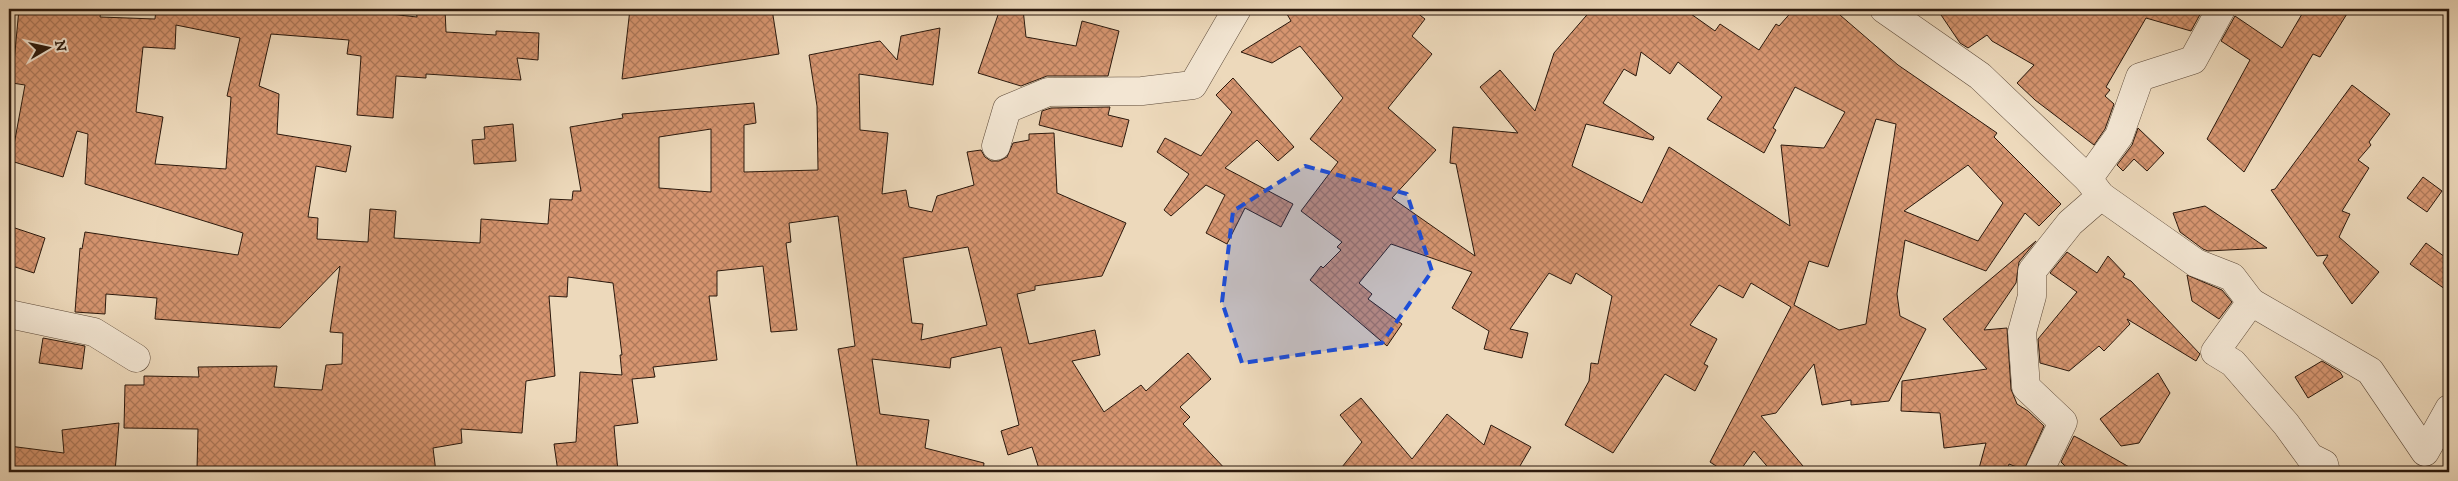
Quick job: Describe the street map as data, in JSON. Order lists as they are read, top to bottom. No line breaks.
{"north":"right"}
